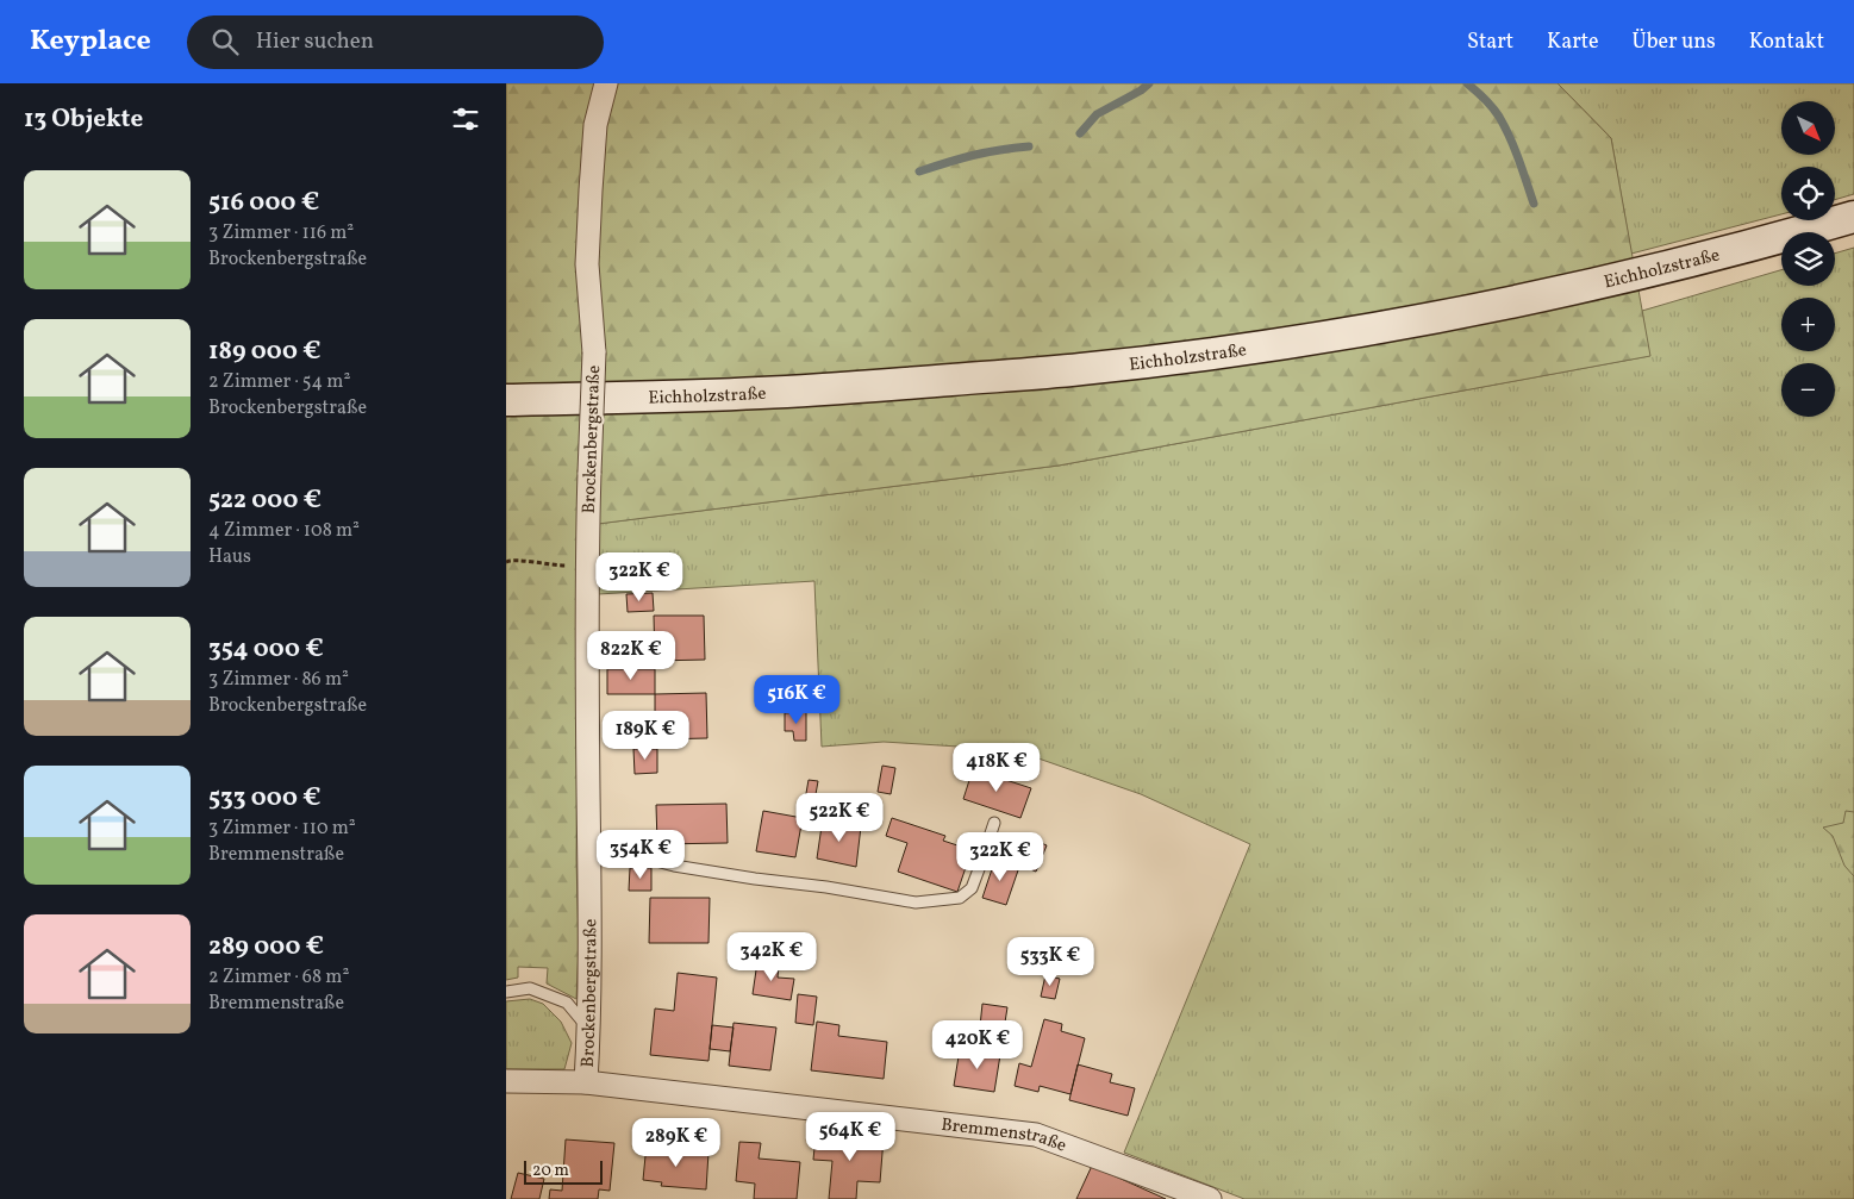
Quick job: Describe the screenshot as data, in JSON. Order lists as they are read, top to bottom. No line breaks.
{"streets":{"main road":["Eichholzstraße"],"street":["Brockenbergstraße","Bremmenstraße"]},"crossings":[["Brockenbergstraße","Bremmenstraße"]],"scale_bar":"20 m","north":"bottom right","page":{"header":"Keyplace","search":"Hier suchen","nav":["Start","Karte","Über uns","Kontakt"],"heading":"13 Objekte","map_buttons":["+","−"],"list":[{"name":"516 000 €","note":"3 Zimmer · 116 m² · Brockenbergstraße"},{"name":"189 000 €","note":"2 Zimmer · 54 m² · Brockenbergstraße"},{"name":"522 000 €","note":"4 Zimmer · 108 m² · Haus"},{"name":"354 000 €","note":"3 Zimmer · 86 m² · Brockenbergstraße"},{"name":"533 000 €","note":"3 Zimmer · 110 m² · Bremmenstraße"},{"name":"289 000 €","note":"2 Zimmer · 68 m² · Bremmenstraße"}],"price":["322K €","822K €","516K €","189K €","418K €","522K €","354K €","322K €","342K €","533K €","420K €","564K €","289K €"],"scale":"20 m"}}
